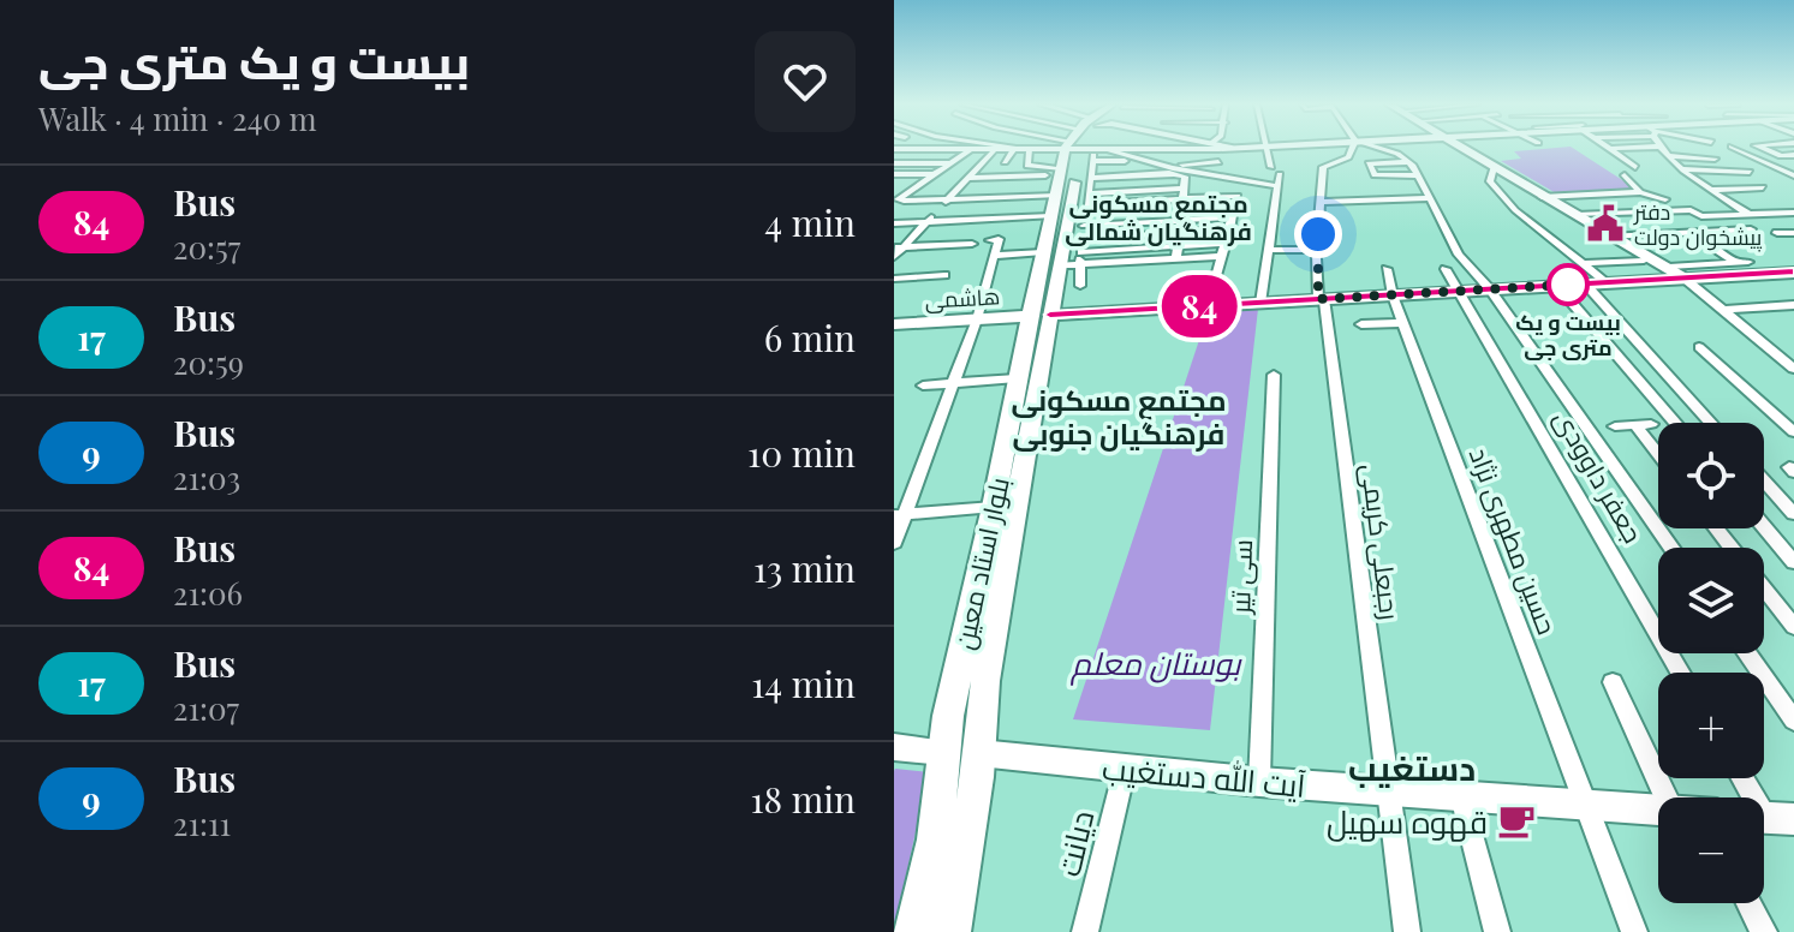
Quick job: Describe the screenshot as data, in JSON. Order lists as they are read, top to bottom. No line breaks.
{"streets":{"main road":["هاشمی","بلوار استاد معین"],"street":["جعفر داوودی","حسین مطهری نژاد","رجبعلی کریمی","سی تیر","آیت الله دستغیب","دیانت"]},"crossings":[["هاشمی","جعفر داوودی"],["هاشمی","حسین مطهری نژاد"],["هاشمی","رجبعلی کریمی"],["هاشمی","بلوار استاد معین"],["حسین مطهری نژاد","آیت الله دستغیب"],["رجبعلی کریمی","آیت الله دستغیب"],["بلوار استاد معین","آیت الله دستغیب"],["سی تیر","آیت الله دستغیب"],["آیت الله دستغیب","دیانت"]],"districts":["مجتمع مسکونی فرهنگیان شمالی","مجتمع مسکونی فرهنگیان جنوبی","دستغیب"],"parks":["بوستان معلم"],"places":{"public building":["دفتر پیشخوان دولت"],"other":["بیست و یک متری جی"],"cafe":["قهوه سهیل"]},"lines":["bus line 84"],"page":{"heading":["بیست و یک متری جی","Walk · 4 min · 240 m"],"on_map":"84","list":[{"mark":"84","name":"Bus","note":"20:57","value":"4 min"},{"mark":"17","name":"Bus","note":"20:59","value":"6 min"},{"mark":"9","name":"Bus","note":"21:03","value":"10 min"},{"mark":"84","name":"Bus","note":"21:06","value":"13 min"},{"mark":"17","name":"Bus","note":"21:07","value":"14 min"},{"mark":"9","name":"Bus","note":"21:11","value":"18 min"}],"map_buttons":["+","−"]}}
